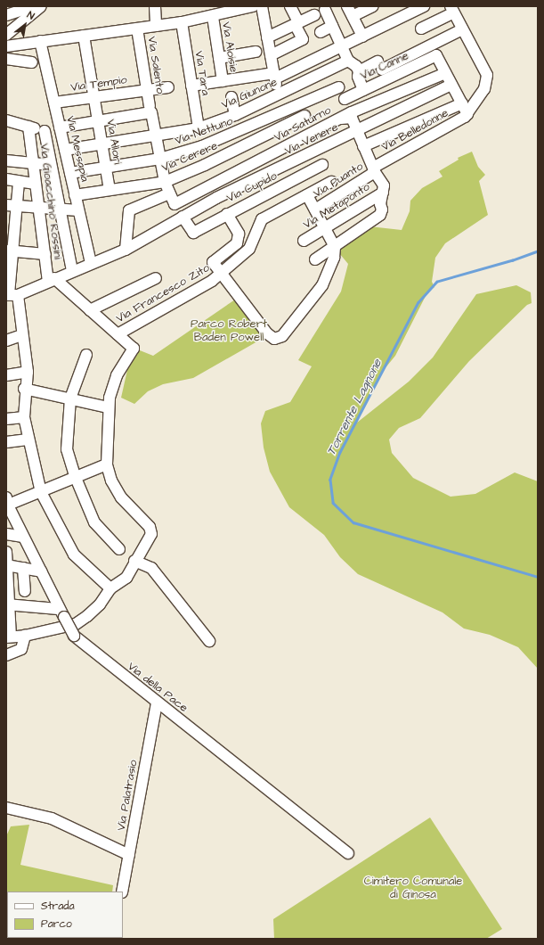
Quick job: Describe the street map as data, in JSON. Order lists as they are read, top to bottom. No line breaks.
{"streets":{"street":["Via Aloisie","Via Salento","Via Canne","Via Tara","Via Tempio","Via Giunone","Via Saturno","Via Belledonne","Via Nettuno","Via Venere","Via Allori","Via Messapia","Via Cerere","Via Puanto","Via Cupido","Via Gioacchino Rossini","Via Metaponto","Via Francesco Zito","Via della Pace","Via Palatrasio"]},"crossings":[["Via Salento","Via Tempio"],["Via Salento","Via Giunone"],["Via Salento","Via Saturno"],["Via Salento","Via Nettuno"],["Via Salento","Via Cerere"],["Via Canne","Via Saturno"],["Via Tara","Via Giunone"],["Via Tempio","Via Allori"],["Via Tempio","Via Messapia"],["Via Giunone","Via Allori"],["Via Giunone","Via Messapia"],["Via Belledonne","Via Puanto"],["Via Nettuno","Via Allori"],["Via Nettuno","Via Messapia"],["Via Venere","Via Messapia"],["Via Venere","Via Cupido"],["Via Venere","Via Gioacchino Rossini"],["Via Allori","Via Cerere"],["Via Messapia","Via Cerere"],["Via della Pace","Via Palatrasio"]],"water":["Torrente Lagnone"],"parks":["Parco Robert Baden Powell","Cimitero Comunale di Ginosa"],"legend":["Strada","Parco"],"north":"top right"}
